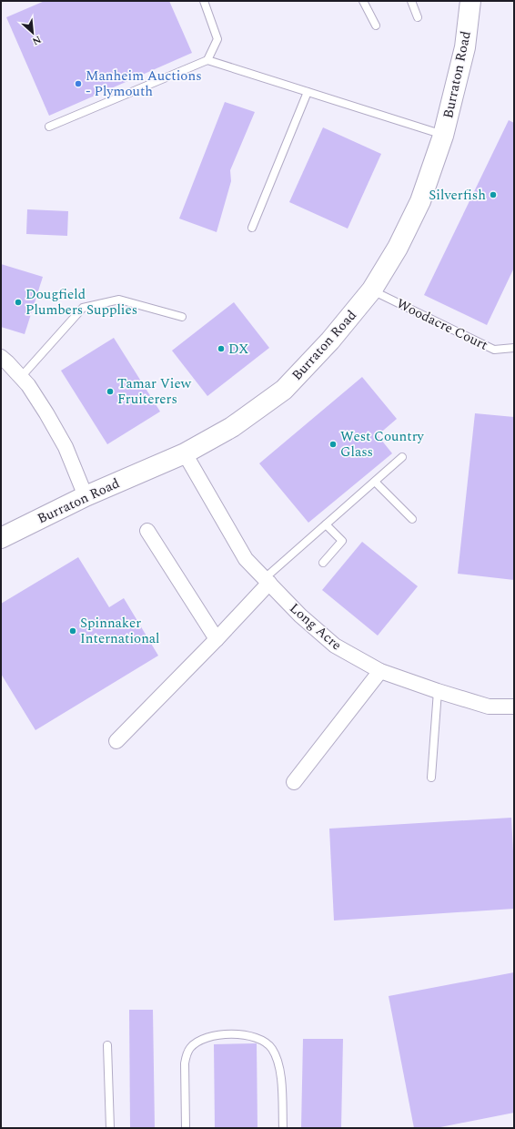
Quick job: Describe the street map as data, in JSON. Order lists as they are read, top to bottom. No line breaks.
{"streets":{"street":["Burraton Road","Long Acre"],"lane":["Woodacre Court"]},"crossings":[["Burraton Road","Woodacre Court"],["Burraton Road","Long Acre"]],"places":["Manheim Auctions - Plymouth","Silverfish","Dougfield Plumbers Supplies","DX","Tamar View Fruiterers","West Country Glass","Spinnaker International"],"north":"bottom right"}
